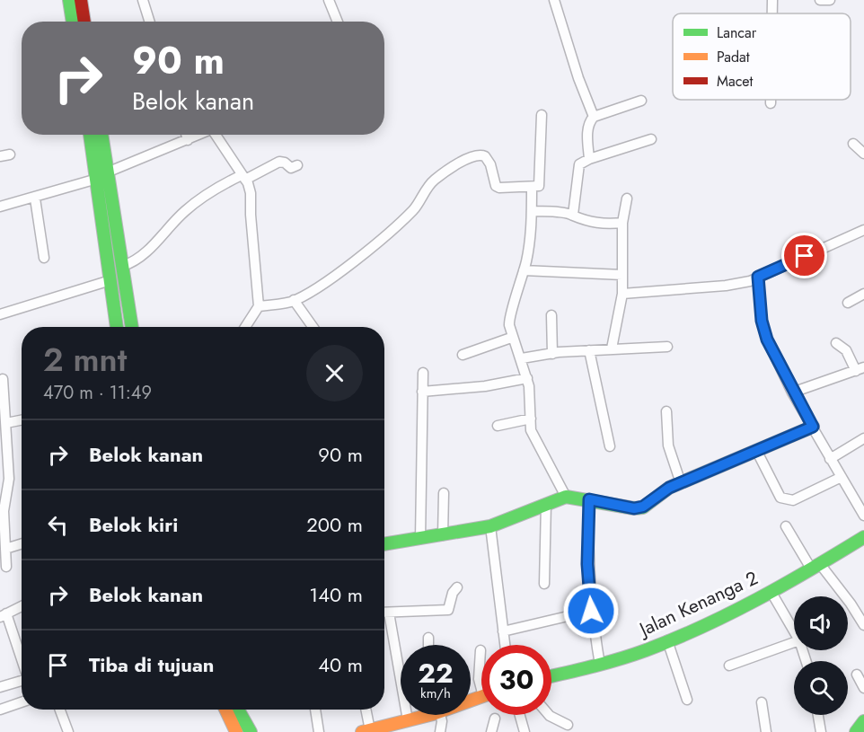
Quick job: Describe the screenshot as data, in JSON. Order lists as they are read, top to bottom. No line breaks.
{"streets":{"main road":["Jalan Kenanga 2"]},"legend":["Lancar","Padat","Macet"],"page":{"turn":["90 m","Belok kanan"],"heading":["2 mnt","470 m · 11:49"],"list":[{"name":"Belok kanan","value":"90 m"},{"name":"Belok kiri","value":"200 m"},{"name":"Belok kanan","value":"140 m"},{"name":"Tiba di tujuan","value":"40 m"}],"speed":"22 km/h","limit":"30"}}
